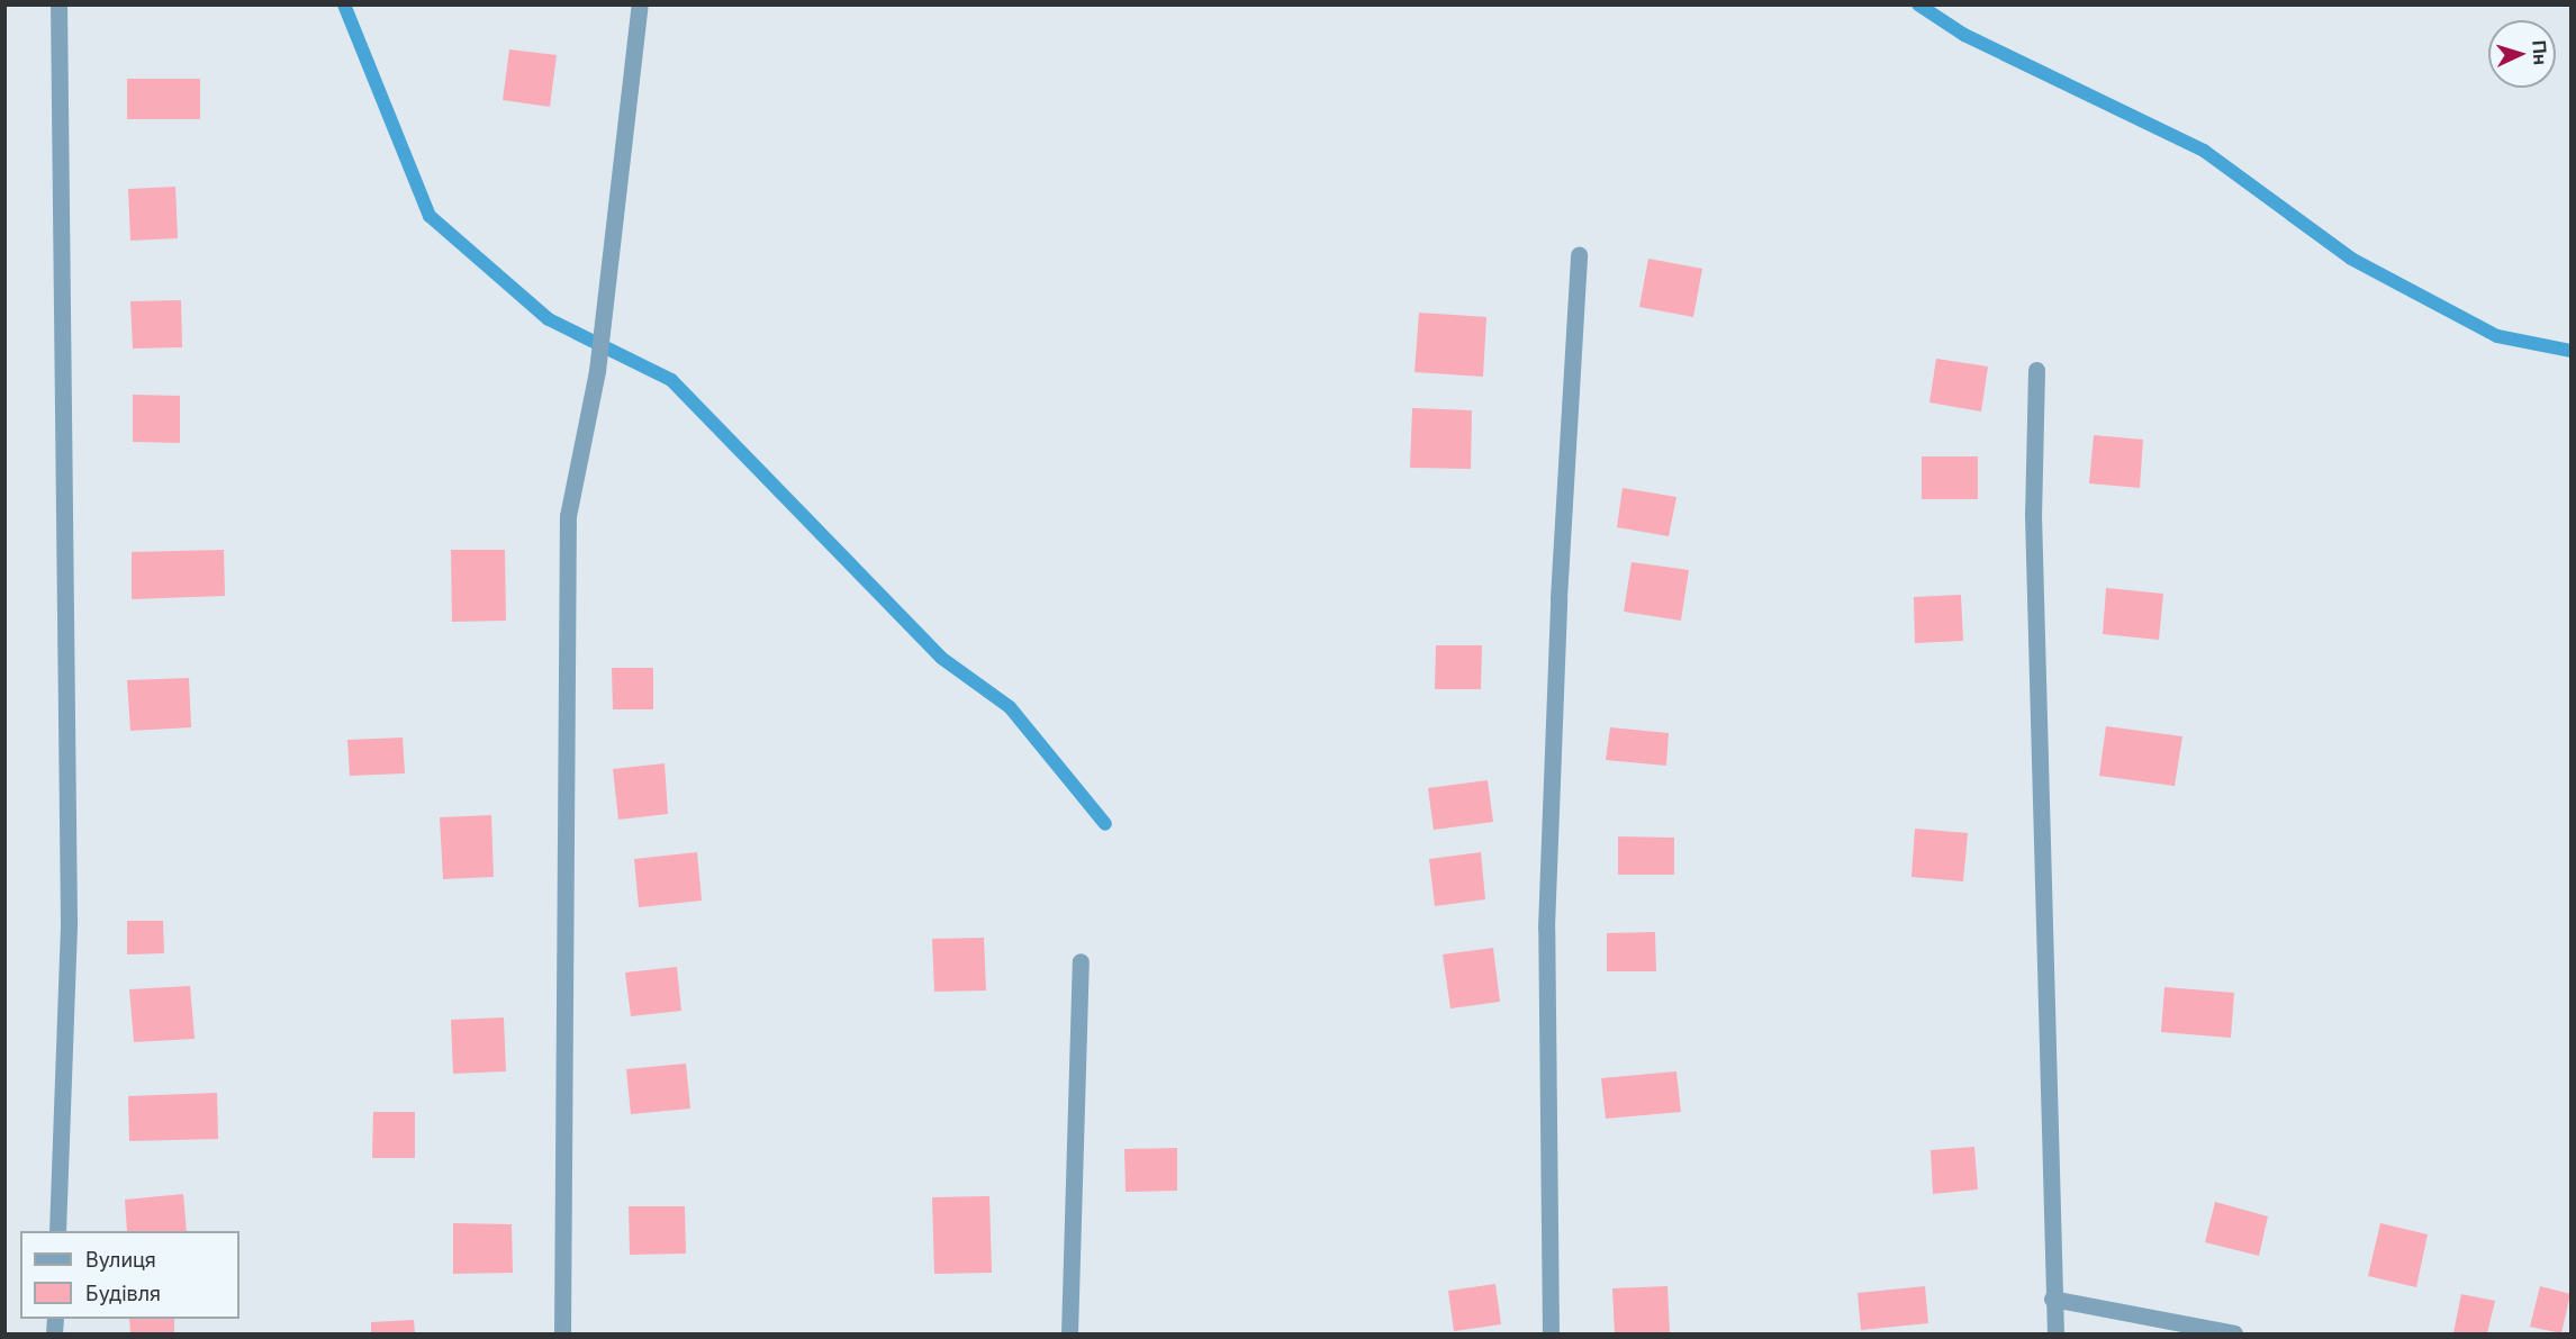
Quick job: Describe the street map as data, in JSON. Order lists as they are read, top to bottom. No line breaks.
{"legend":["Вулиця","Будівля"],"north":"right"}
